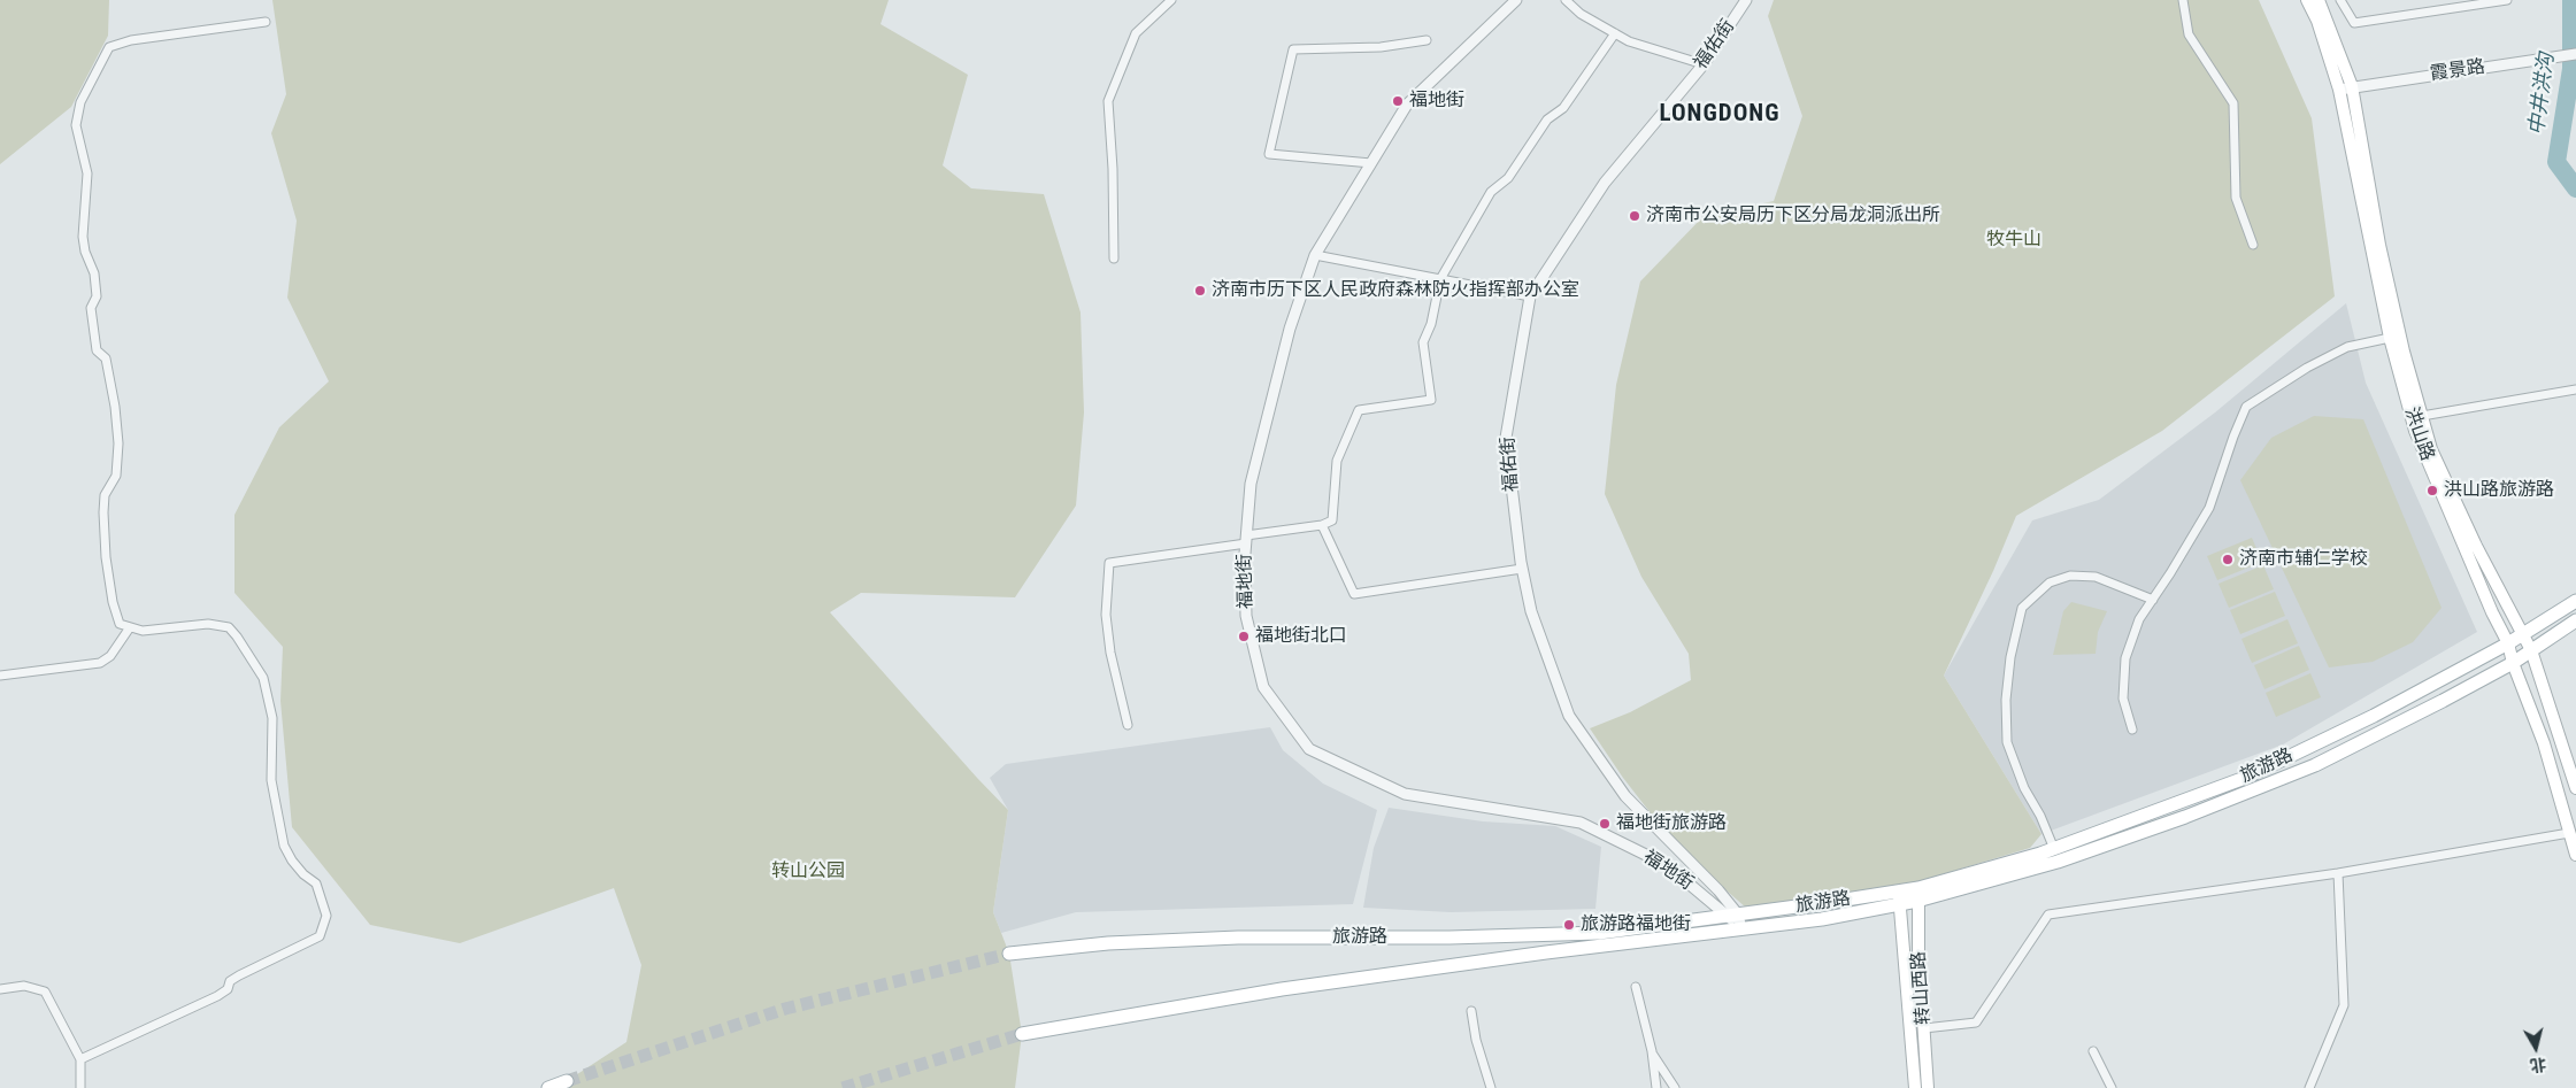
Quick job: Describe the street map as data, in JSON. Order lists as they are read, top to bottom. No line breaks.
{"streets":{"main road":["洪山路","旅游路","转山西路"],"street":["福佑街","霞景路","福地街"]},"crossings":[["福佑街","福地街"],["福佑街","旅游路"],["霞景路","洪山路"],["洪山路","旅游路"],["福地街","旅游路"],["旅游路","转山西路"]],"districts":["LONGDONG"],"water":["中井洪沟"],"parks":["牧牛山","转山公园"],"places":["福地街","济南市公安局历下区分局龙洞派出所","济南市历下区人民政府森林防火指挥部办公室","洪山路旅游路","济南市辅仁学校","福地街北口","福地街旅游路","旅游路福地街"],"north":"bottom"}
